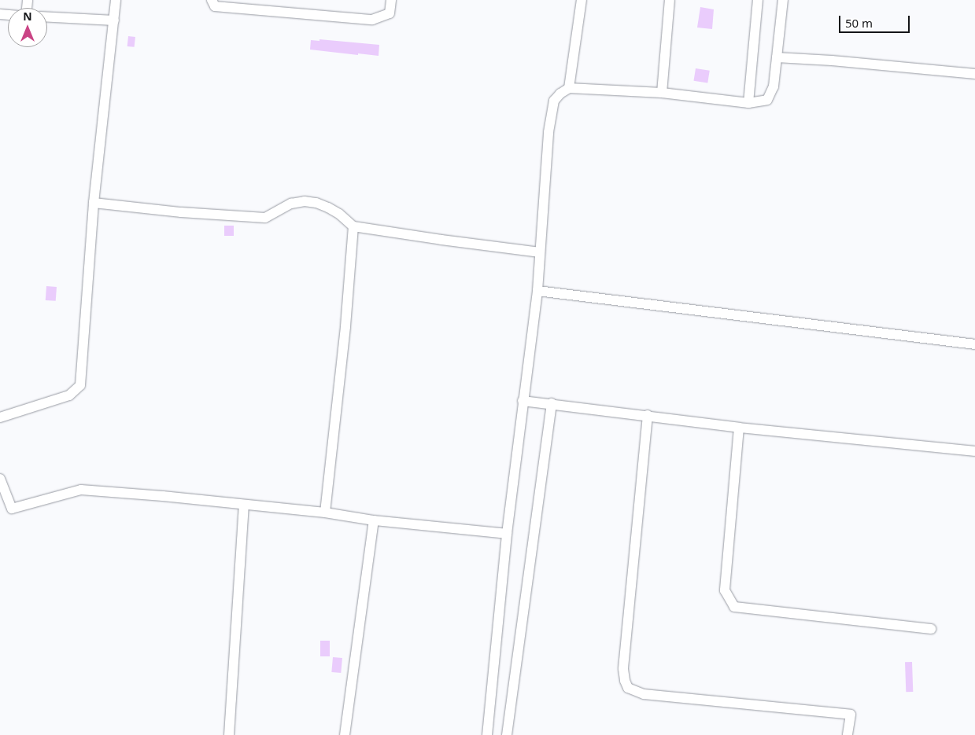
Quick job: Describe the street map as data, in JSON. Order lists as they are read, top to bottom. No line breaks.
{"scale_bar":"50 m","north":"top"}
